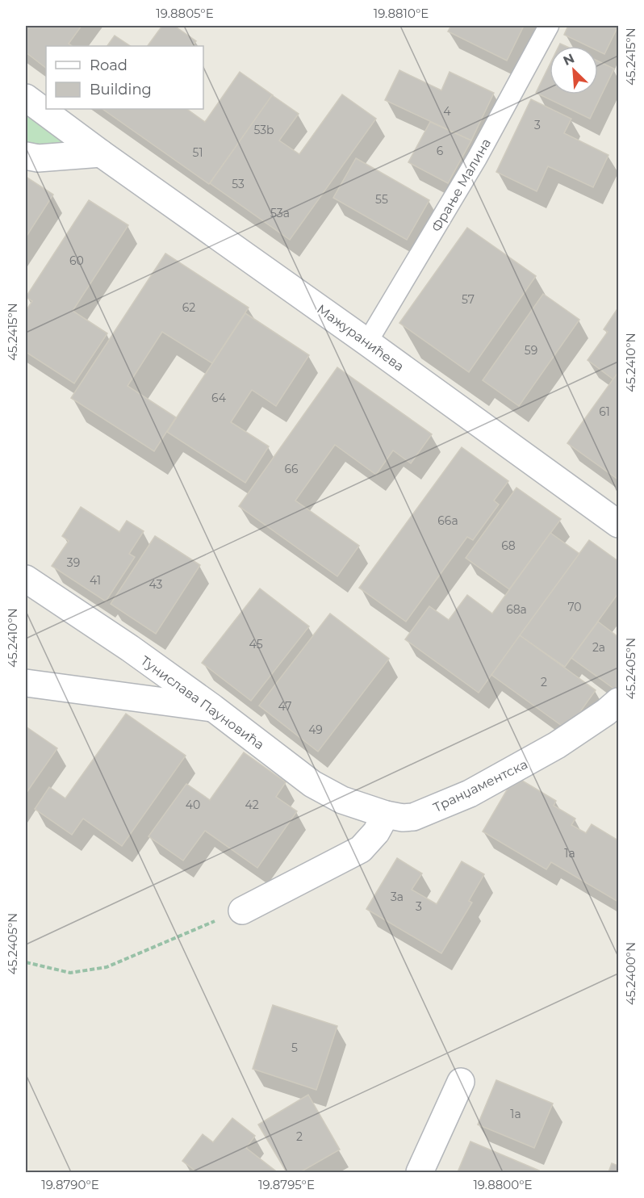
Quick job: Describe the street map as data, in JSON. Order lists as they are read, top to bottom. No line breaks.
{"streets":{"street":["Мажуранићева","Тунислава Пауновића","Транџаментска"],"lane":["Фрање Малина"]},"crossings":[["Фрање Малина","Мажуранићева"],["Тунислава Пауновића","Транџаментска"]],"house_numbers":["4","3","53b","6","51","53","55","53a","60","57","62","59","64","61","66","66a","68","39","41","43","70","68a","45","2a","2","47","49","40","42","1a","3a","3","5","1a","2"],"legend":["Road","Building"],"north":"top left","coordinates":["19.8805°E","19.8810°E","45.2415°N","45.2410°N","45.2405°N","45.2400°N","19.8790°E","19.8795°E","19.8800°E"]}
